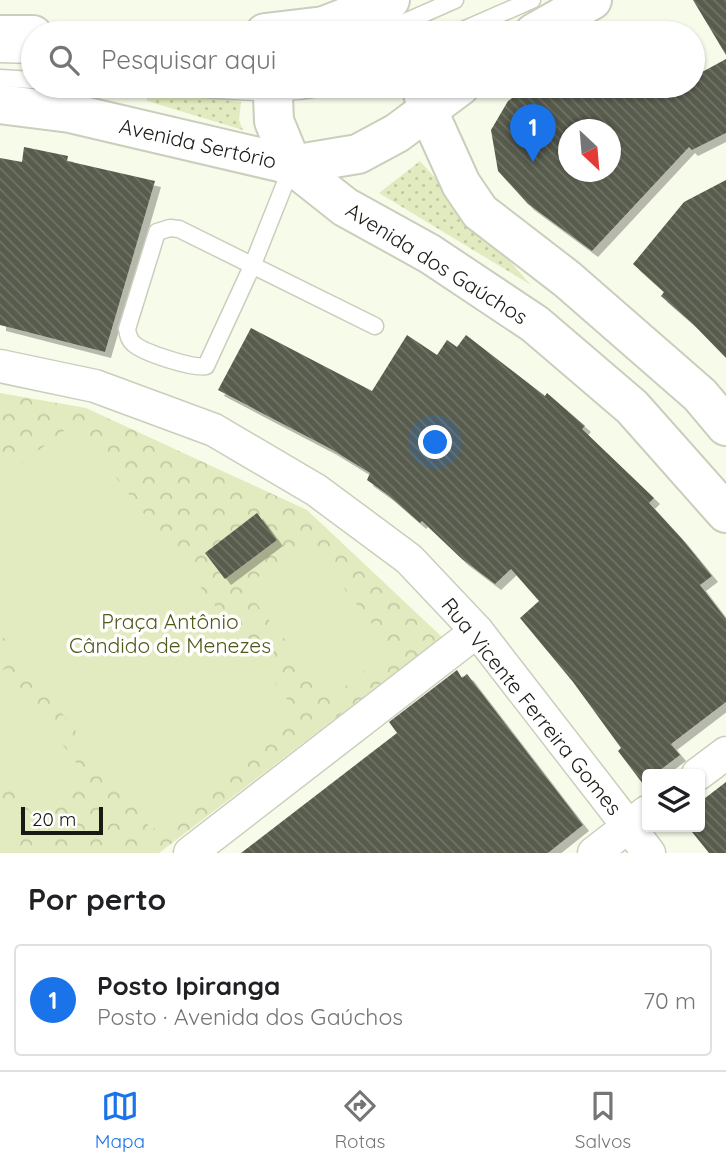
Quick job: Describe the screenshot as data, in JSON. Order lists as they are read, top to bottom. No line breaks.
{"streets":{"street":["Avenida Sertório","Avenida dos Gaúchos","Rua Vicente Ferreira Gomes"]},"crossings":[["Avenida Sertório","Avenida dos Gaúchos"]],"parks":["Praça Antônio Cândido de Menezes"],"scale_bar":"20 m","north":"bottom right","page":{"search":"Pesquisar aqui","pins":"1","scale":"20 m","heading":"Por perto","list":[{"mark":"1","name":"Posto Ipiranga","note":"Posto · Avenida dos Gaúchos","value":"70 m"}],"nav":["Mapa","Rotas","Salvos"]}}
